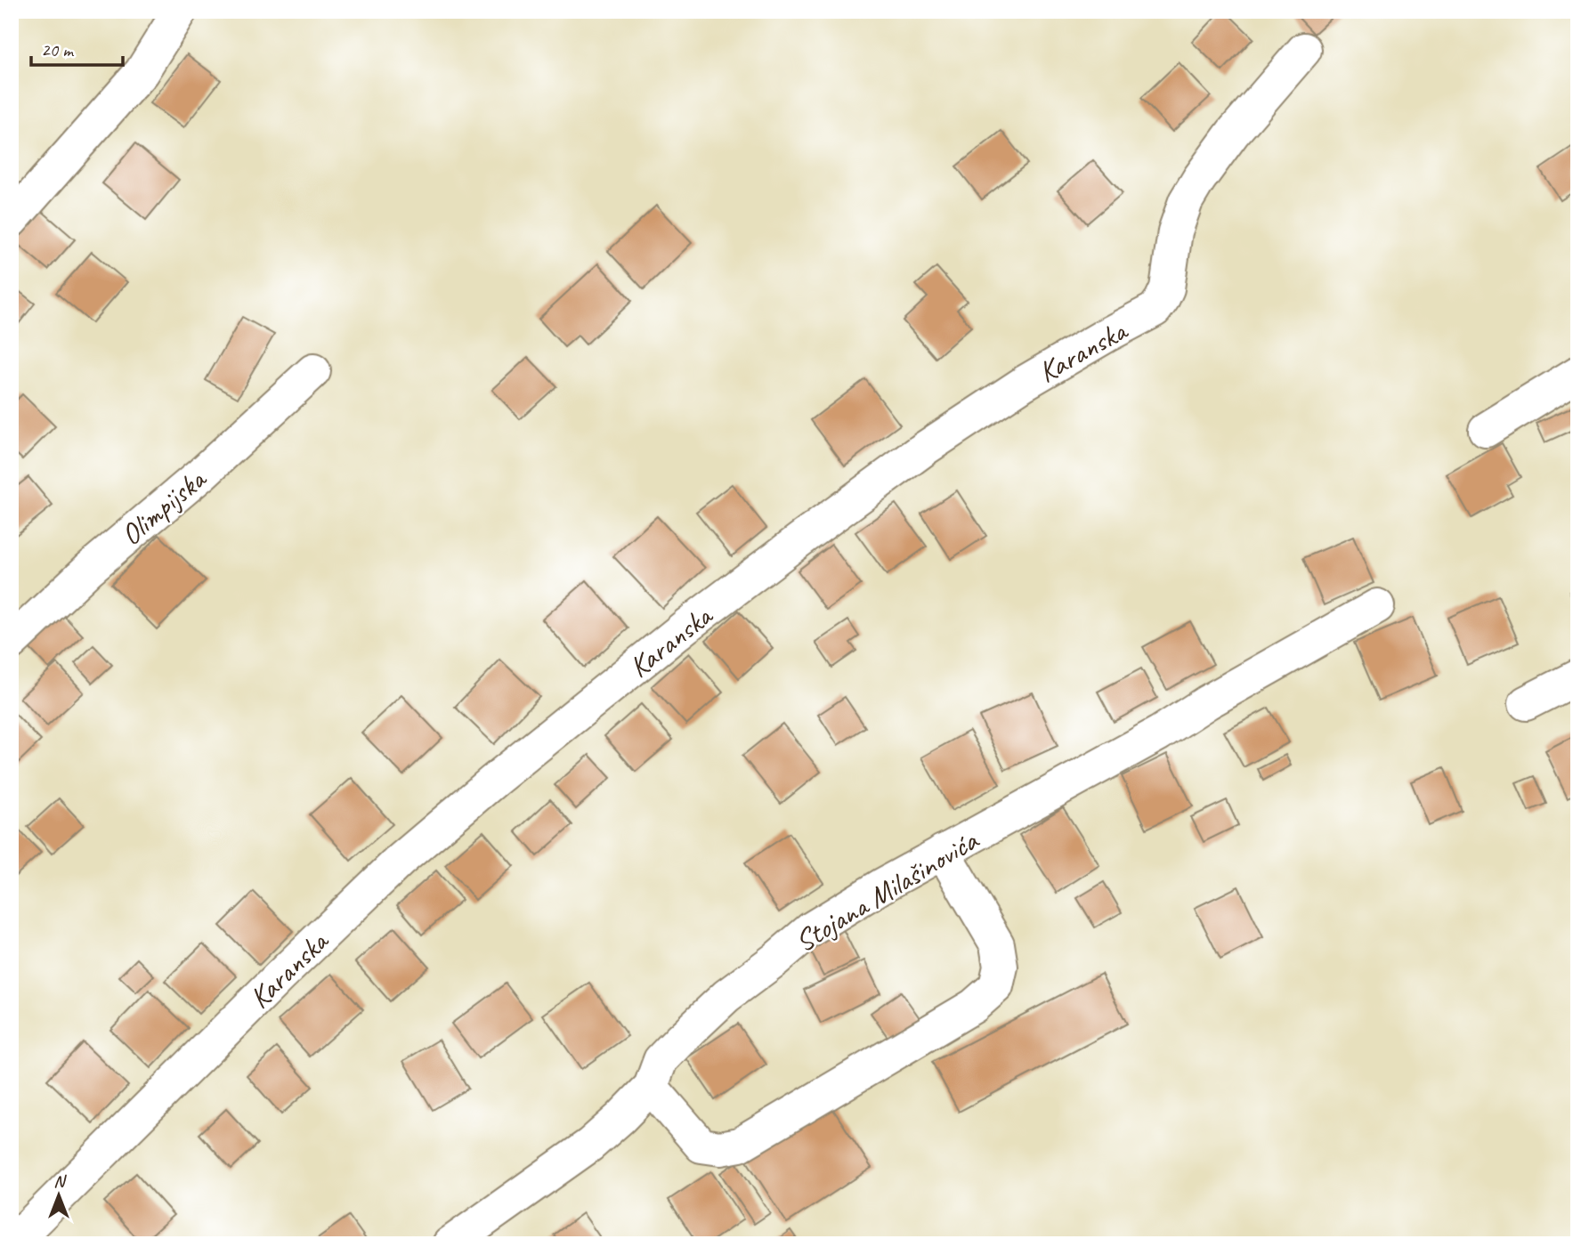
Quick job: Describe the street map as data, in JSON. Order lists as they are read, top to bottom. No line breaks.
{"streets":{"street":["Karanska","Olimpijska","Stojana Milašinovića"]},"scale_bar":"20 m","north":"top"}
